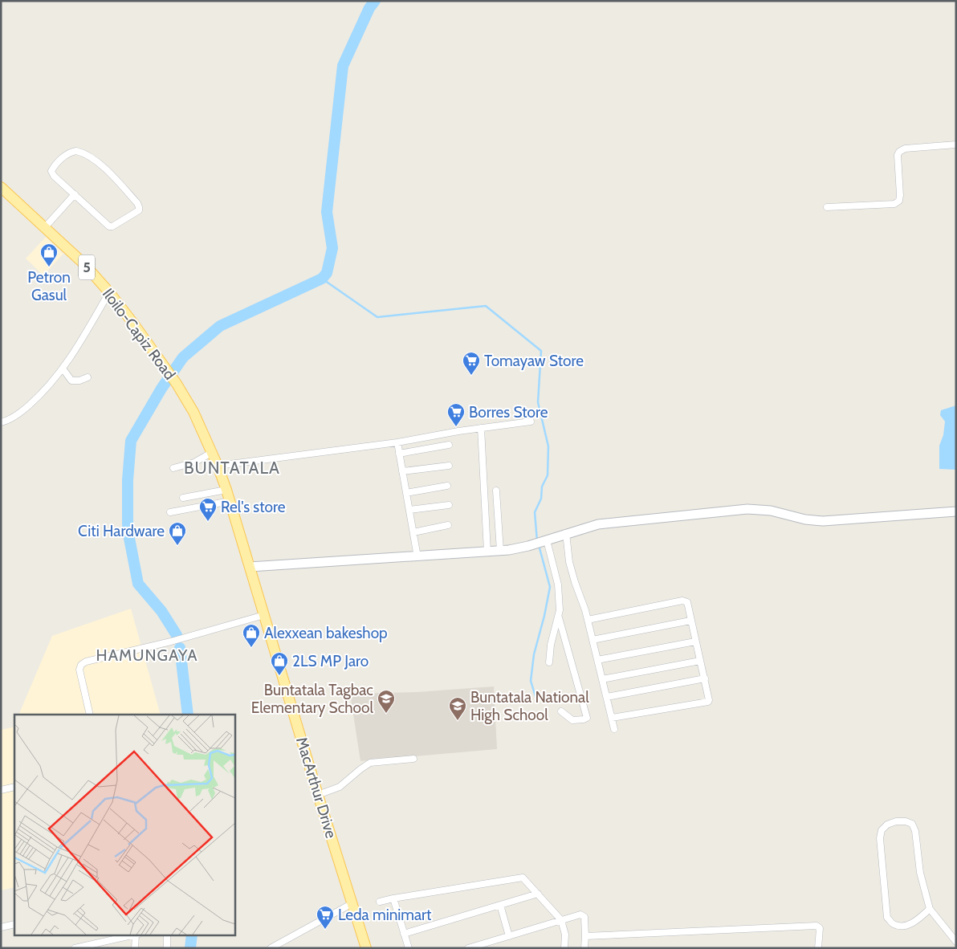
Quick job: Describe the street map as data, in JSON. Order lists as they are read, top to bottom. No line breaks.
{"streets":{"main road":["5","Iloilo-Capiz Road","MacArthur Drive"]},"crossings":[["Iloilo-Capiz Road","MacArthur Drive"]],"districts":["BUNTATALA","HAMUNGAYA"],"places":{"shop":["Petron Gasul","Citi Hardware","Alexxean bakeshop","2LS MP Jaro"],"supermarket":["Tomayaw Store","Borres Store","Rel's store","Leda minimart"],"school or university":["Buntatala Tagbac Elementary School","Buntatala National High School"]}}
